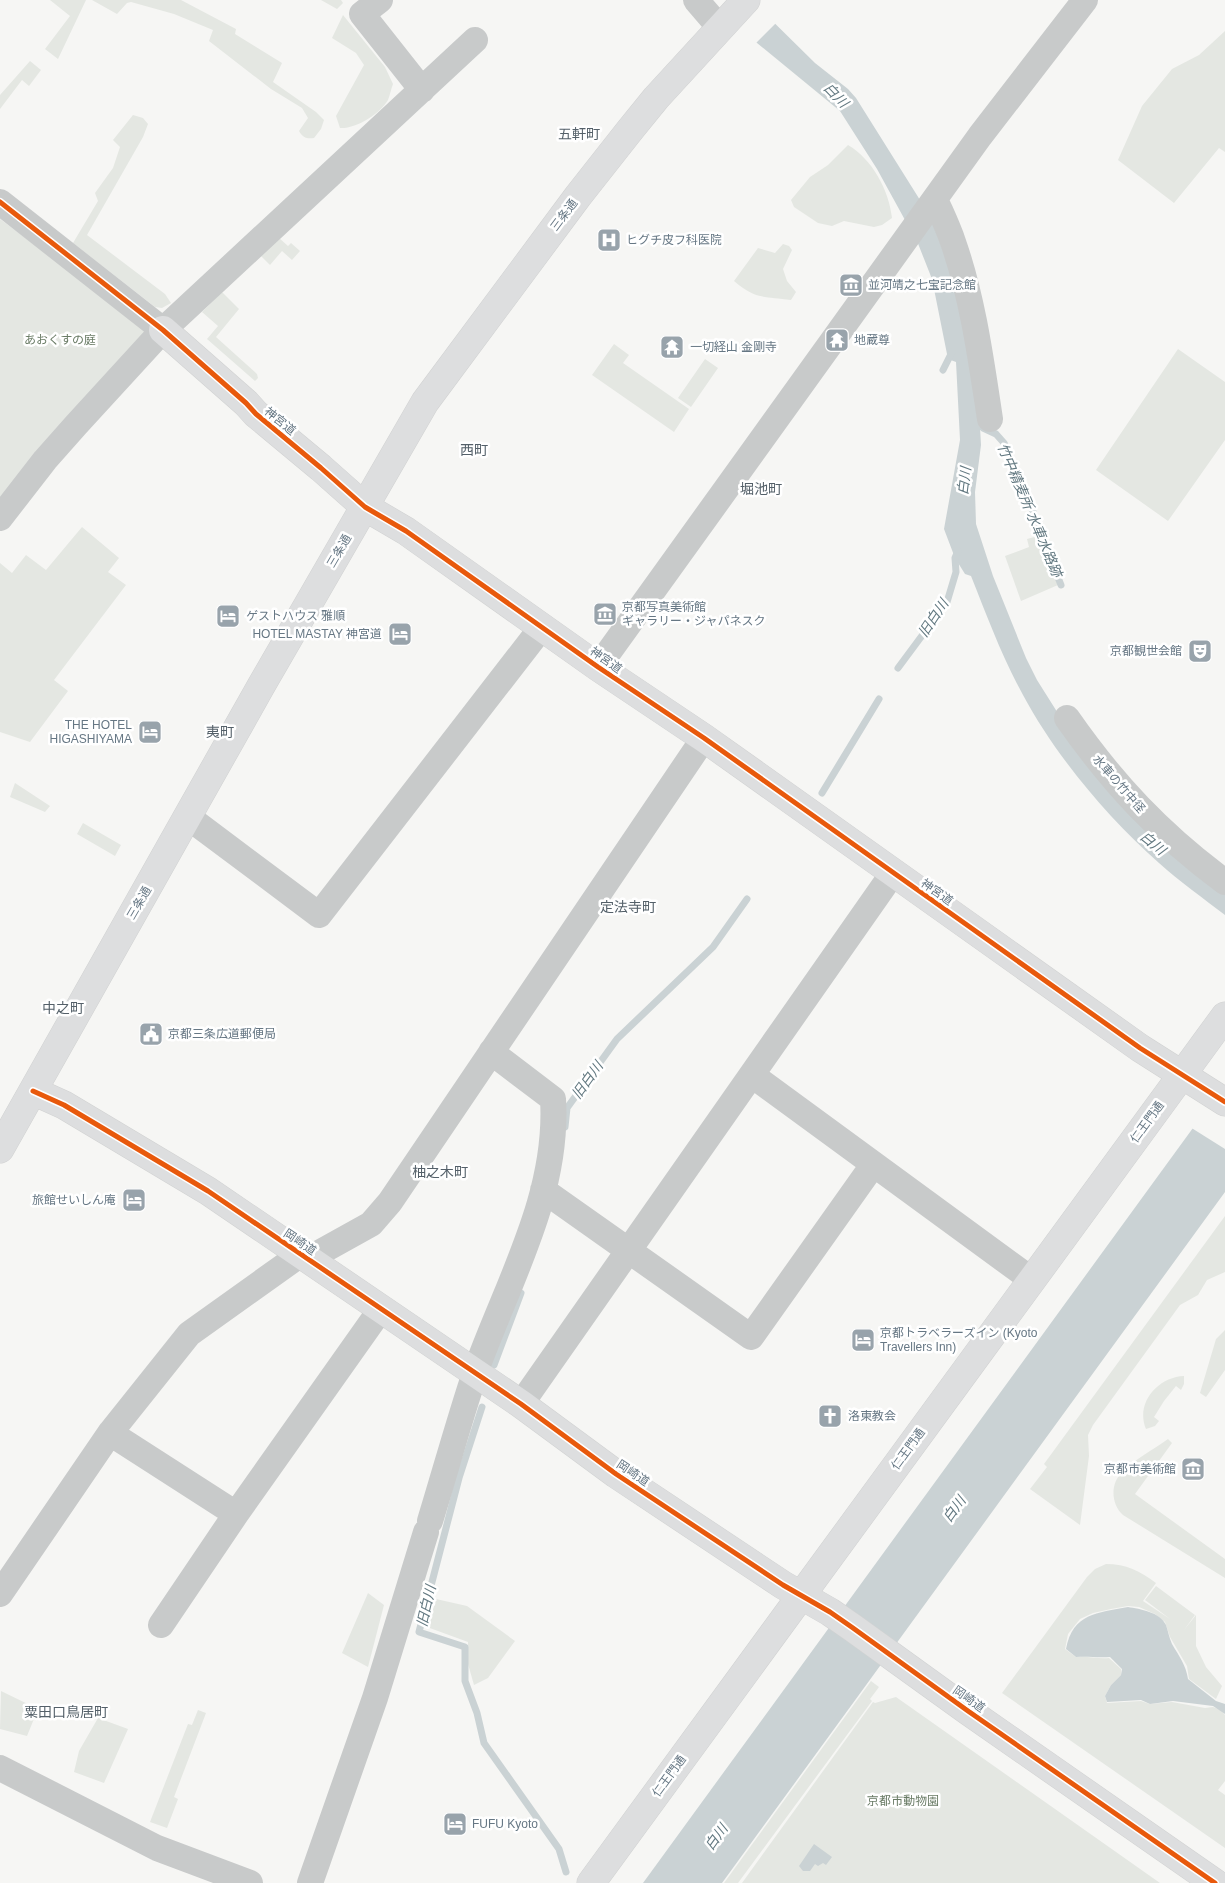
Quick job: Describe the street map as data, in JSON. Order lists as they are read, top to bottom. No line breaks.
{"streets":{"street":["三条通","神宮道","水車の竹中径","仁王門通","岡崎道"]},"crossings":[["三条通","神宮道"],["三条通","岡崎道"],["神宮道","仁王門通"],["仁王門通","岡崎道"]],"districts":["五軒町","西町","堀池町","夷町","定法寺町","中之町","柚之木町","粟田口鳥居町"],"water":["白川","竹中精麦所 水車水路跡","旧白川"],"parks":["あおくすの庭","京都市動物園"],"places":{"hospital":["ヒグチ皮フ科医院"],"museum":["並河靖之七宝記念館","京都写真美術館 ギャラリー・ジャパネスク","京都市美術館"],"temple":["地蔵尊","一切経山 金剛寺"],"hotel":["ゲストハウス 雅順","HOTEL MASTAY 神宮道","THE HOTEL HIGASHIYAMA","旅館せいしん庵","京都トラベラーズイン (Kyoto Travellers Inn)","FUFU Kyoto"],"theatre":["京都観世会館"],"public building":["京都三条広道郵便局"],"church":["洛東教会"]}}
